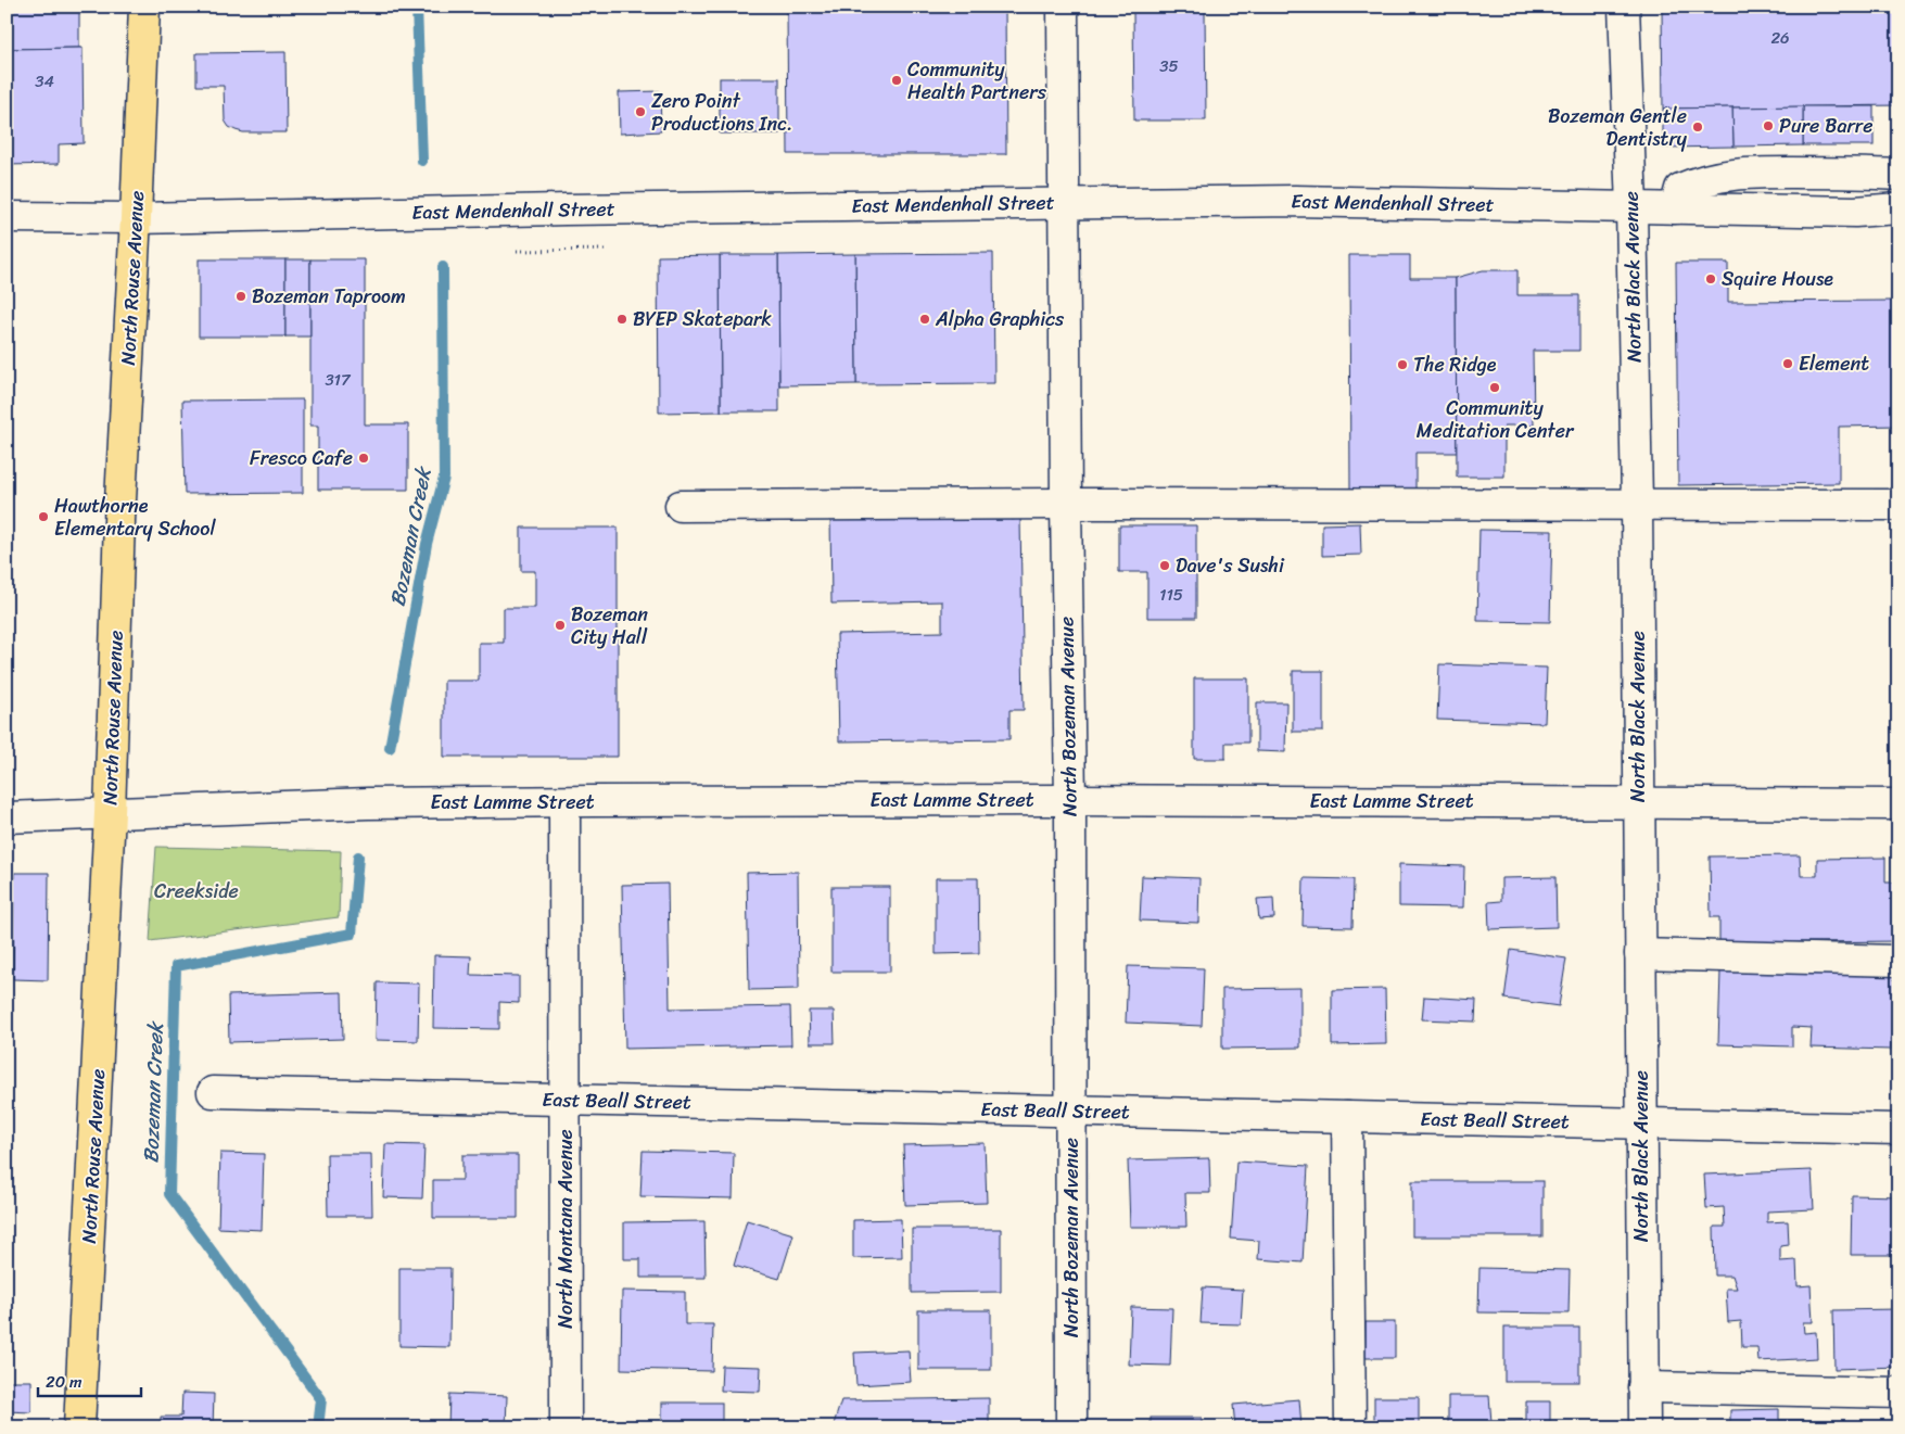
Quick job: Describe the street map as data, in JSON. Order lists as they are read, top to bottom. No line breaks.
{"streets":{"main road":["North Rouse Avenue"],"street":["East Mendenhall Street","North Black Avenue","North Bozeman Avenue","East Lamme Street","East Beall Street","North Montana Avenue"]},"crossings":[["East Mendenhall Street","North Black Avenue"],["East Mendenhall Street","North Rouse Avenue"],["East Mendenhall Street","North Bozeman Avenue"],["North Black Avenue","East Lamme Street"],["North Black Avenue","East Beall Street"],["North Rouse Avenue","East Lamme Street"],["North Bozeman Avenue","East Lamme Street"],["North Bozeman Avenue","East Beall Street"],["East Lamme Street","North Montana Avenue"],["East Beall Street","North Montana Avenue"]],"water":["Bozeman Creek"],"parks":["Creekside"],"places":["Community Health Partners","Zero Point Productions Inc.","Pure Barre","Bozeman Gentle Dentistry","Squire House","Bozeman Taproom","BYEP Skatepark","Alpha Graphics","Element","The Ridge","Community Meditation Center","Fresco Cafe","Hawthorne Elementary School","Dave's Sushi","Bozeman City Hall"],"house_numbers":["26","35","34","317","115"],"scale_bar":"20 m"}
